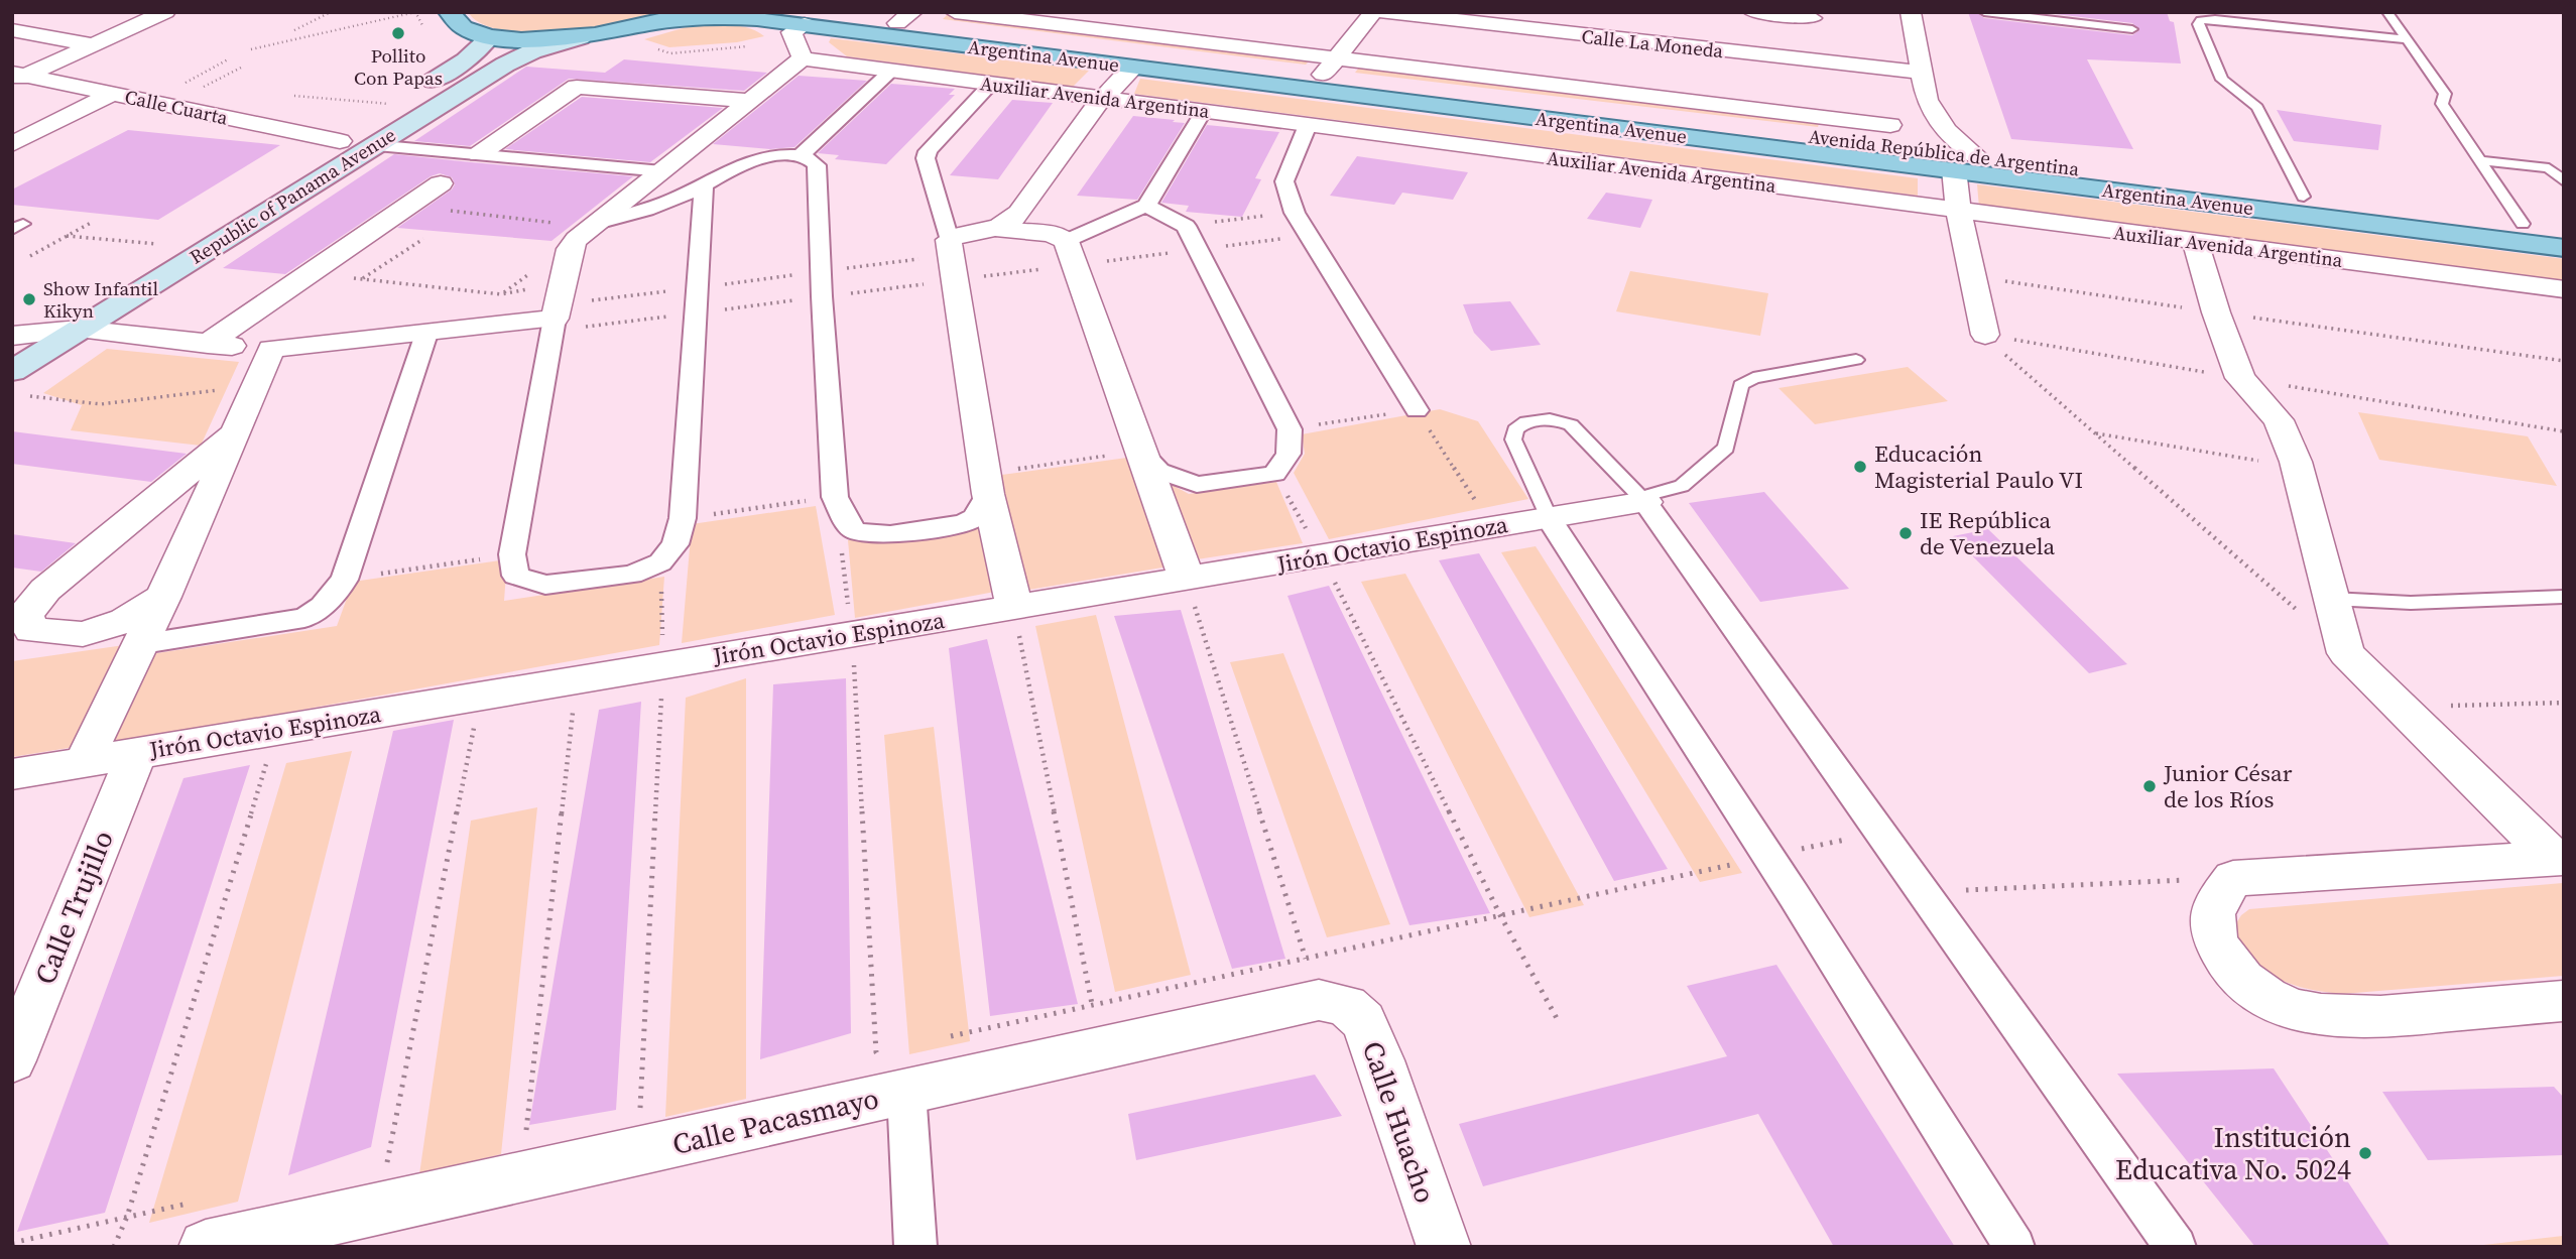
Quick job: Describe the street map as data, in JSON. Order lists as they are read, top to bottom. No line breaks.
{"streets":{"main road":["Argentina Avenue","Avenida República de Argentina","Republic of Panama Avenue"],"street":["Calle La Moneda","Auxiliar Avenida Argentina","Calle Cuarta","Jirón Octavio Espinoza","Calle Trujillo","Calle Pacasmayo","Calle Huacho"]},"crossings":[["Argentina Avenue","Avenida República de Argentina"],["Calle Cuarta","Republic of Panama Avenue"],["Jirón Octavio Espinoza","Calle Trujillo"],["Calle Pacasmayo","Calle Huacho"]],"places":["Pollito Con Papas","Show Infantil Kikyn","Educación Magisterial Paulo VI","IE República de Venezuela","Junior César de los Ríos","Institución Educativa No. 5024"]}
